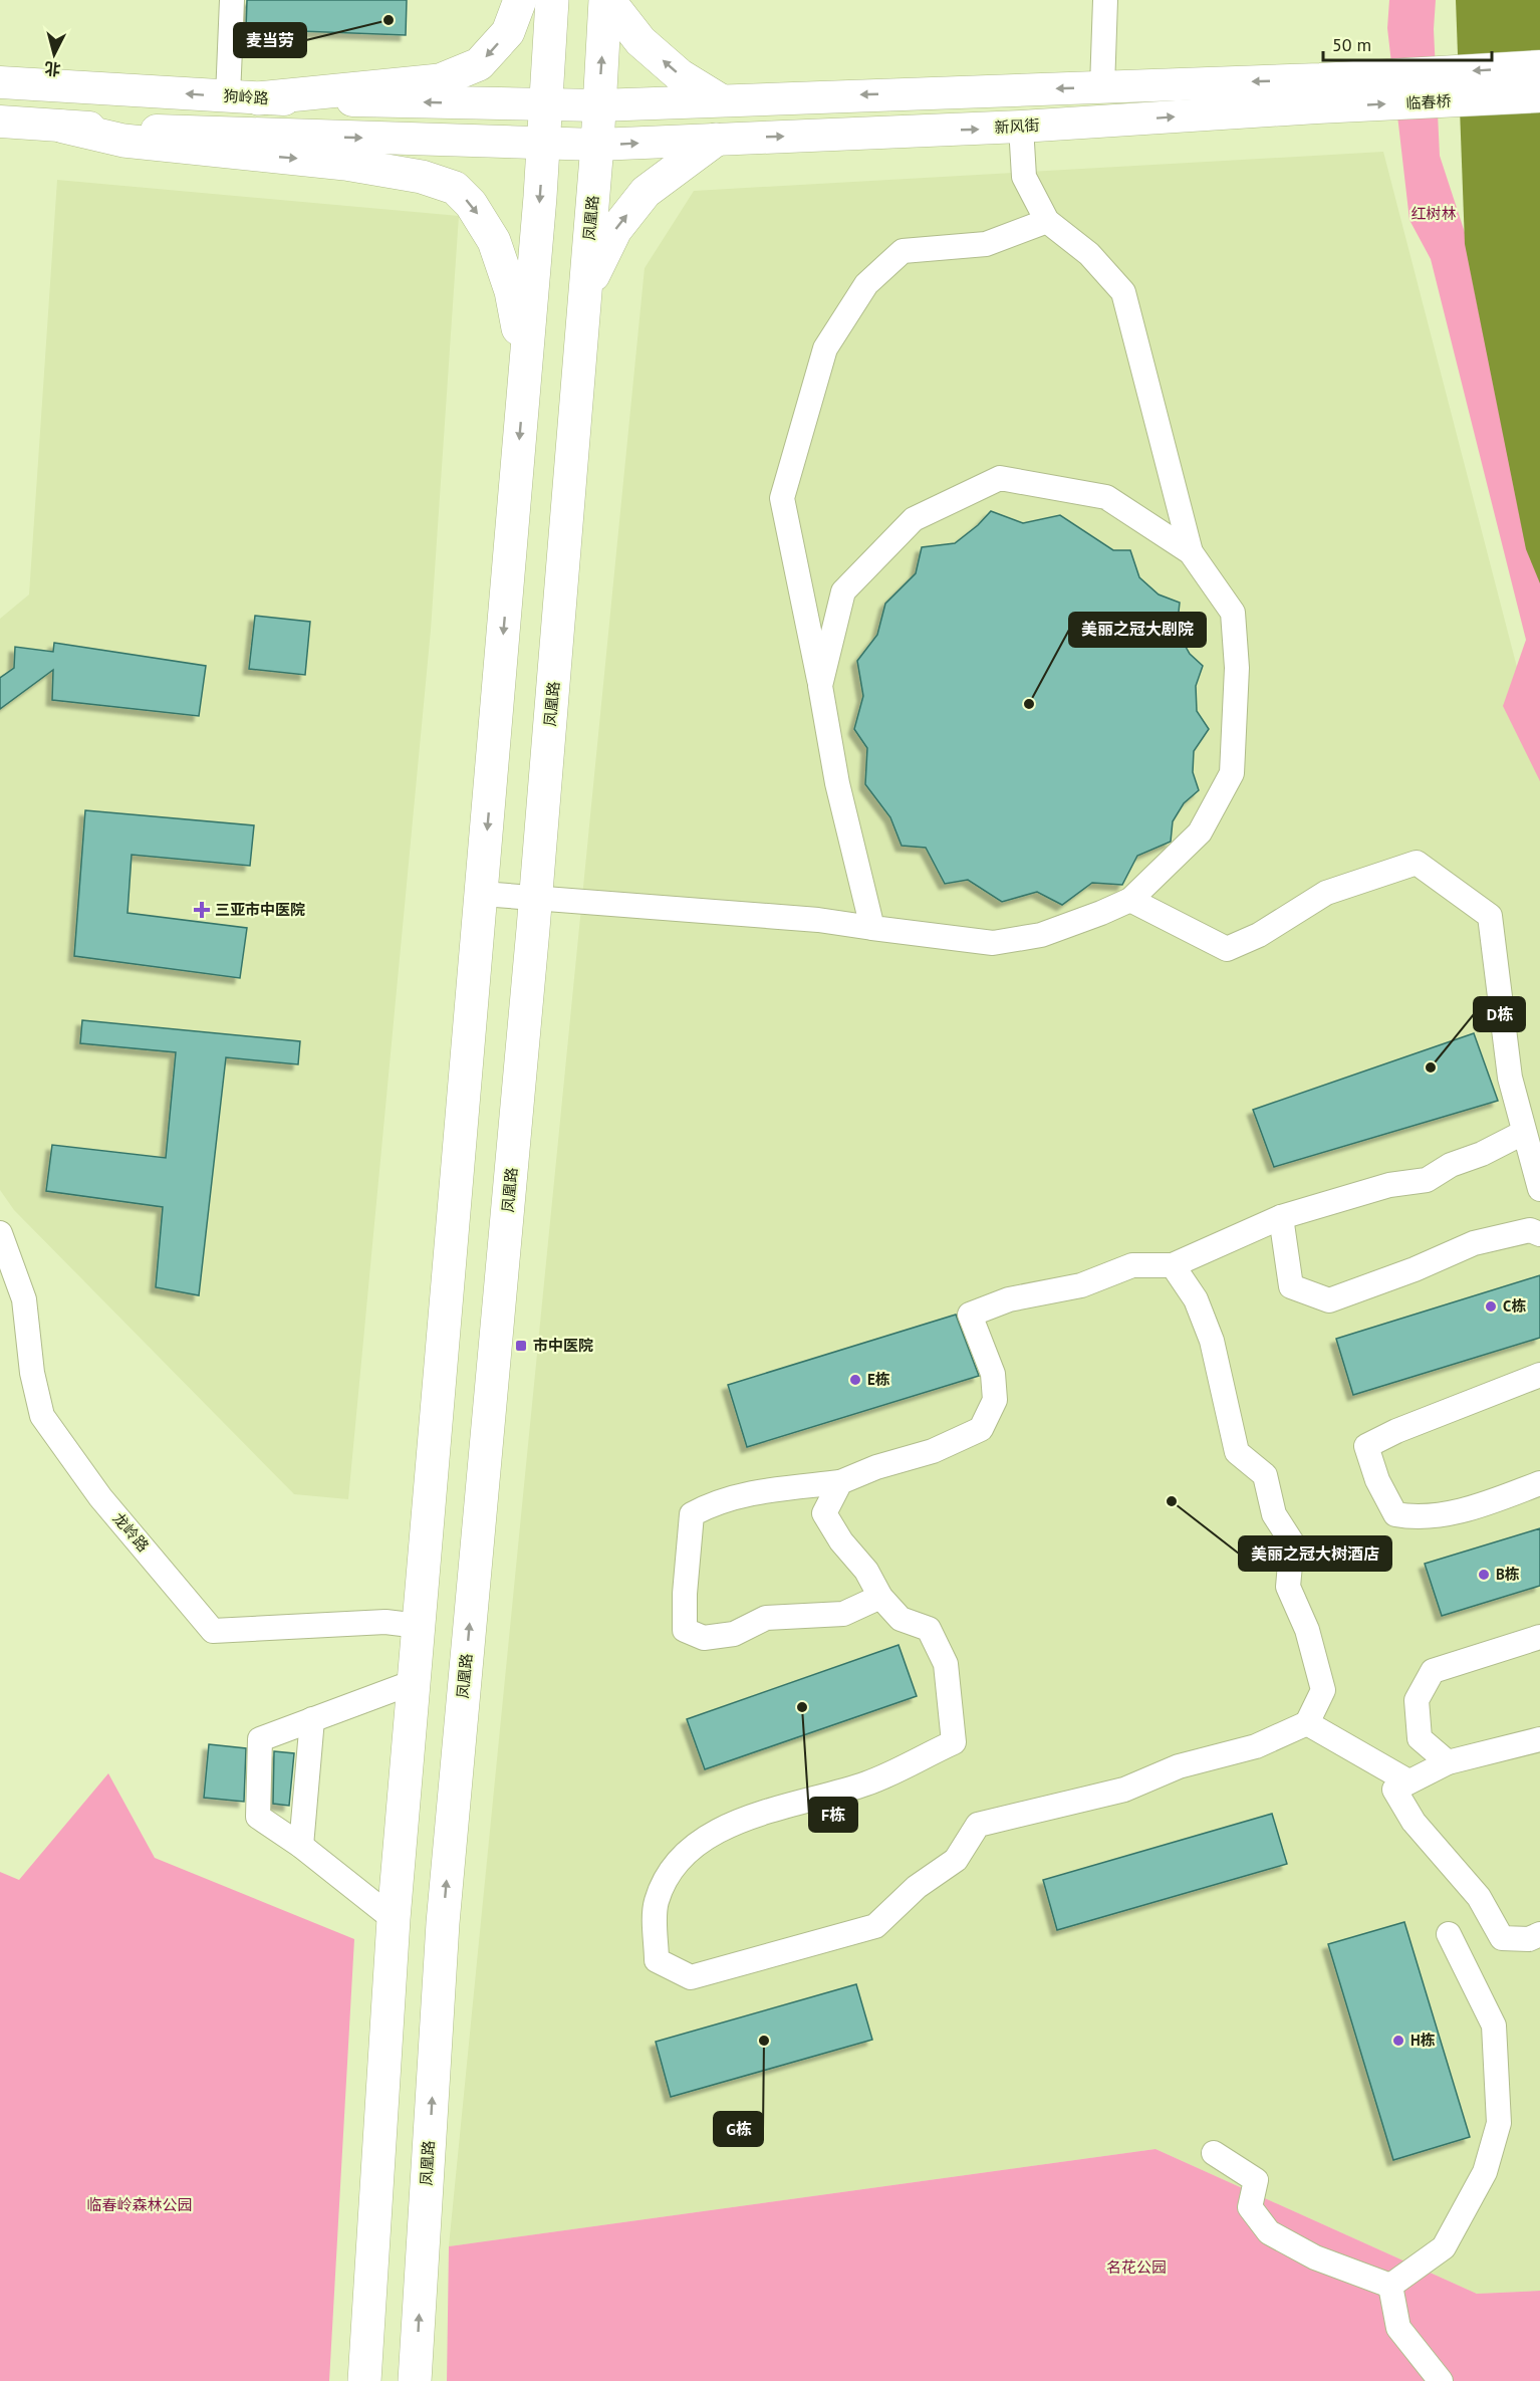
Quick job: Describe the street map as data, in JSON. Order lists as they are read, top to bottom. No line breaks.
{"streets":{"highway":["凤凰路"],"main road":["狗岭路","临春桥","新风街"],"street":["龙岭路"]},"crossings":[["狗岭路","凤凰路"],["临春桥","新风街"],["新风街","凤凰路"]],"one_way":["狗岭路"],"parks":["红树林","临春岭森林公园","名花公园"],"places":{"other":["麦当劳","美丽之冠大剧院","D栋","C栋","E栋","美丽之冠大树酒店","B栋","F栋","G栋","H栋"],"health":["三亚市中医院"],"transit":["市中医院"]},"scale_bar":"50 m","north":"bottom"}
